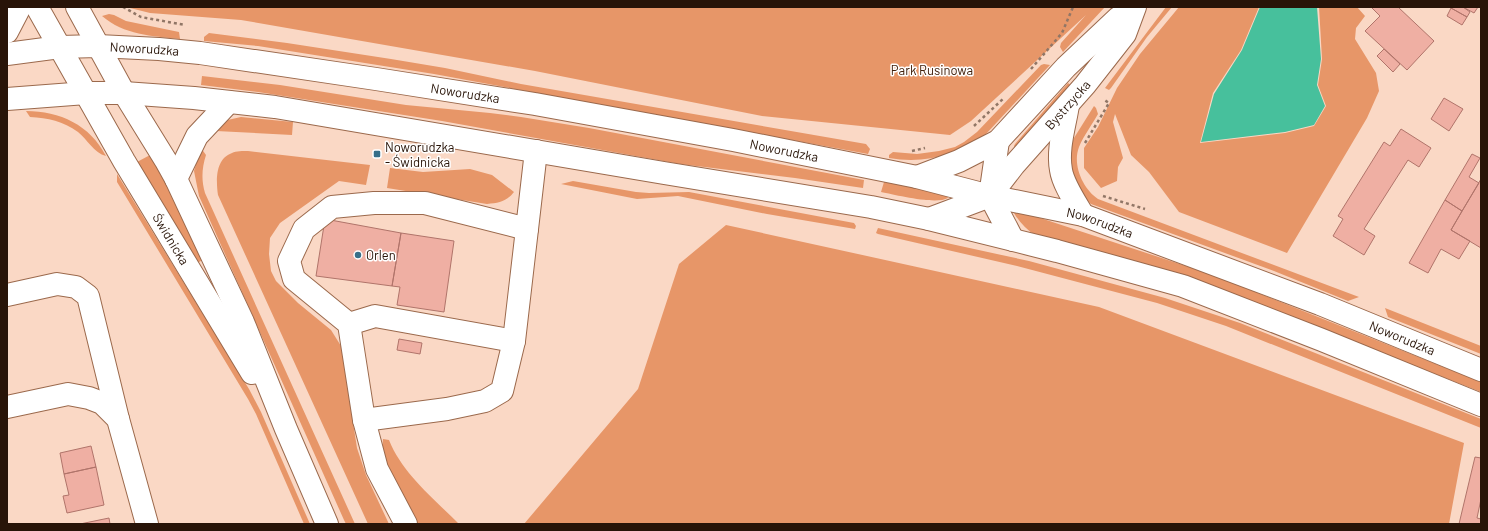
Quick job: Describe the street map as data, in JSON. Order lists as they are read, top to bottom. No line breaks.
{"streets":{"main road":["Noworudzka","Bystrzycka","Świdnicka"]},"crossings":[["Noworudzka","Bystrzycka"],["Noworudzka","Świdnicka"]],"parks":["Park Rusinowa"],"places":{"transit":["Noworudzka - Świdnicka"],"other":["Orlen"]}}
